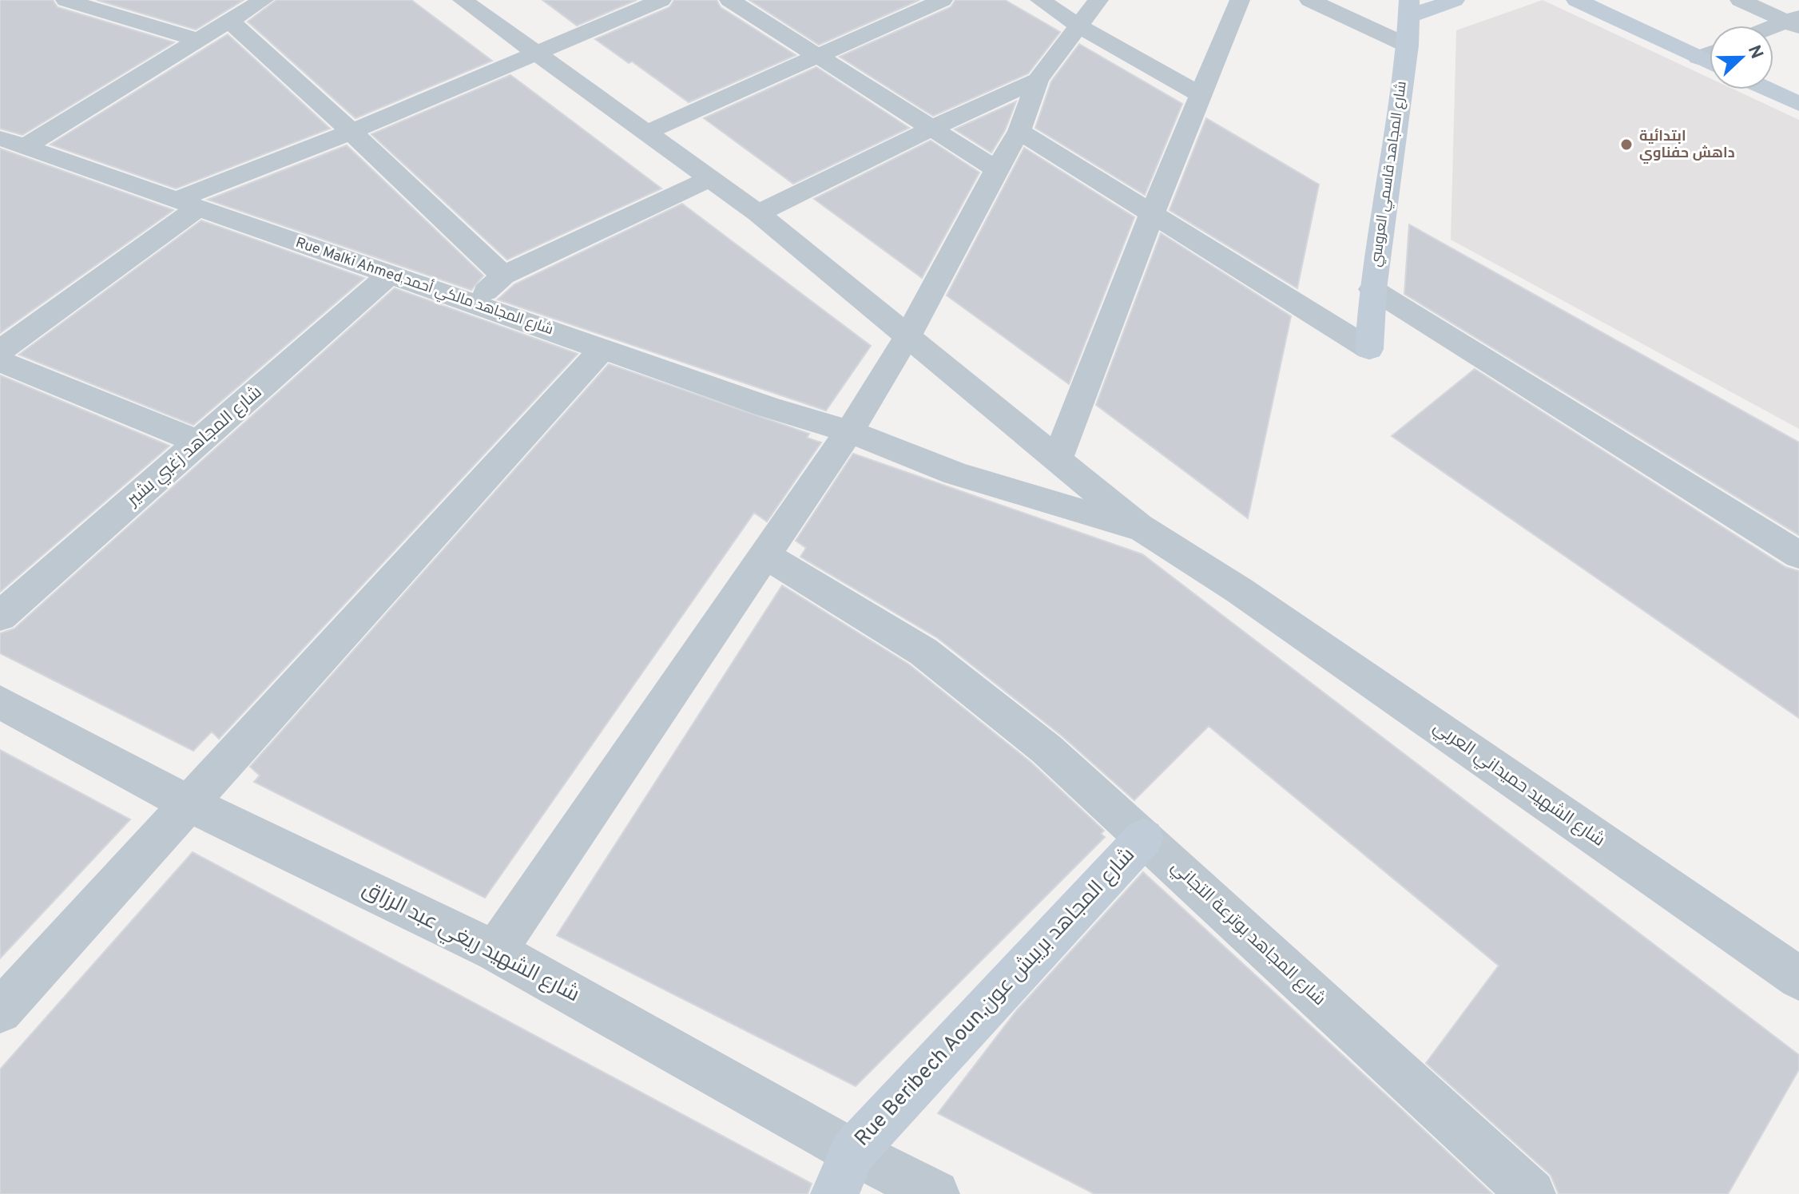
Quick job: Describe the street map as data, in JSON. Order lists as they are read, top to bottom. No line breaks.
{"streets":{"street":["شارع المجاهد قاسمي العروسي","Rue Malki Ahmed,شارع المجاهد مالكي أحمد","شارع المجاهد زغبي بشير","شارع الشهيد حميداني العربي","شارع المجاهد بوترعة التجاني","شارع الشهيد ريغي عبد الرزاق","Rue Beribech Aoun,شارع المجاهد بريبش عون"]},"crossings":[["Rue Malki Ahmed,شارع المجاهد مالكي أحمد","شارع المجاهد زغبي بشير"],["Rue Malki Ahmed,شارع المجاهد مالكي أحمد","شارع الشهيد حميداني العربي"],["شارع المجاهد بوترعة التجاني","Rue Beribech Aoun,شارع المجاهد بريبش عون"],["شارع الشهيد ريغي عبد الرزاق","Rue Beribech Aoun,شارع المجاهد بريبش عون"]],"places":["ابتدائية داهش حفناوي"],"north":"right"}
